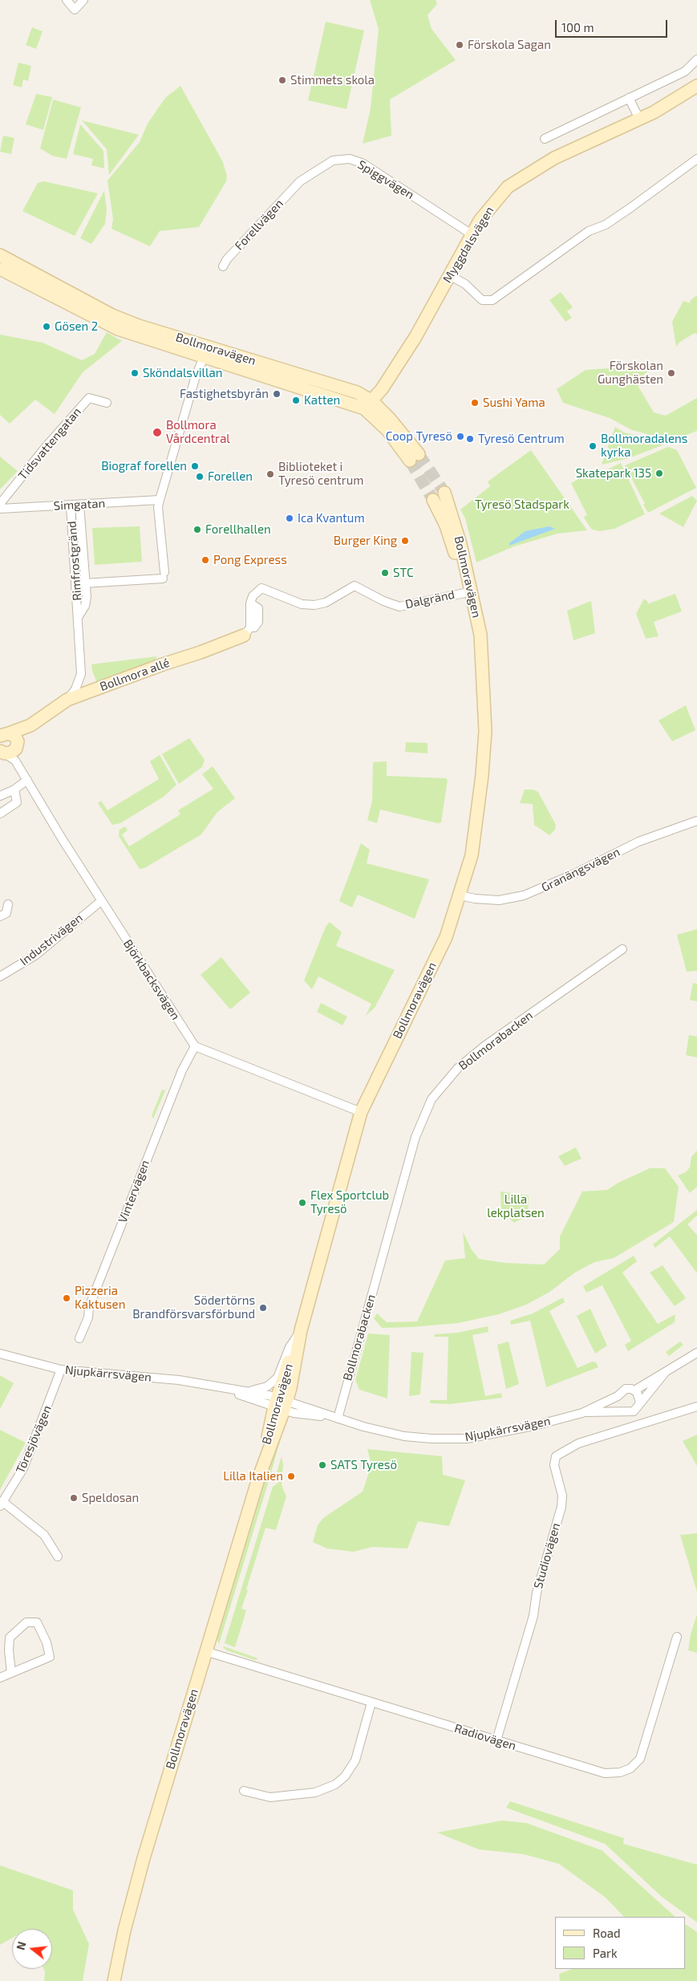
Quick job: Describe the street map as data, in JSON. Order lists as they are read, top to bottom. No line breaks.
{"streets":{"street":["Spiggvägen","Forellvägen","Myggdalsvägen","Bollmoravägen","Tidsvattengatan","Simgatan","Rimfrostgränd","Dalgränd","Bollmora allé","Granängsvägen","Industrivägen","Björkbacksvägen","Bollmorabacken","Vintervägen","Njupkärrsvägen","Töresjövägen","Studiovägen","Radiovägen"]},"crossings":[["Spiggvägen","Forellvägen"],["Spiggvägen","Myggdalsvägen"],["Myggdalsvägen","Bollmoravägen"],["Bollmoravägen","Dalgränd"],["Bollmoravägen","Granängsvägen"],["Bollmoravägen","Njupkärrsvägen"],["Bollmoravägen","Radiovägen"],["Simgatan","Rimfrostgränd"],["Rimfrostgränd","Bollmora allé"],["Dalgränd","Bollmora allé"],["Bollmora allé","Björkbacksvägen"],["Industrivägen","Björkbacksvägen"],["Björkbacksvägen","Vintervägen"],["Bollmorabacken","Njupkärrsvägen"],["Njupkärrsvägen","Töresjövägen"],["Studiovägen","Radiovägen"]],"parks":["Tyresö Stadspark","Lilla lekplatsen"],"places":["Förskola Sagan","Stimmets skola","Gösen 2","Sköndalsvillan","Förskolan Gunghästen","Fastighetsbyrån","Katten","Sushi Yama","Bollmora Vårdcentral","Coop Tyresö","Tyresö Centrum","Bollmoradalens kyrka","Biograf forellen","Skatepark 135","Biblioteket i Tyresö centrum","Forellen","Ica Kvantum","Forellhallen","Burger King","Pong Express","STC","Flex Sportclub Tyresö","Pizzeria Kaktusen","Södertörns Brandförsvarsförbund","SATS Tyresö","Lilla Italien","Speldosan"],"legend":["Road","Park"],"scale_bar":"100 m","north":"left"}
